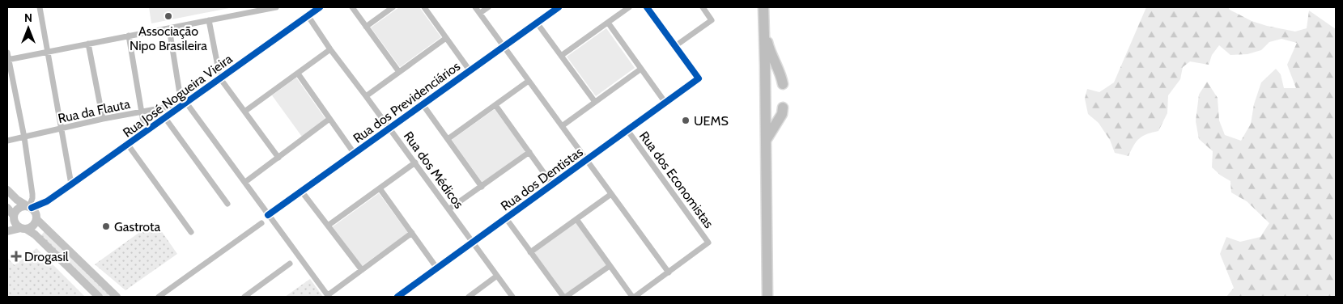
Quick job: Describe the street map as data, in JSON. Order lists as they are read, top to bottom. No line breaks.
{"streets":{"street":["Rua José Nogueira Vieira","Rua dos Previdenciários","Rua da Flauta","Rua dos Médicos","Rua dos Dentistas","Rua dos Economistas"]},"crossings":[["Rua José Nogueira Vieira","Rua da Flauta"],["Rua José Nogueira Vieira","Rua dos Médicos"],["Rua dos Previdenciários","Rua dos Médicos"],["Rua dos Médicos","Rua dos Dentistas"],["Rua dos Dentistas","Rua dos Economistas"]],"places":{"other":["Associação Nipo Brasileira","UEMS","Gastrota"],"health":["Drogasil"]},"north":"top"}
